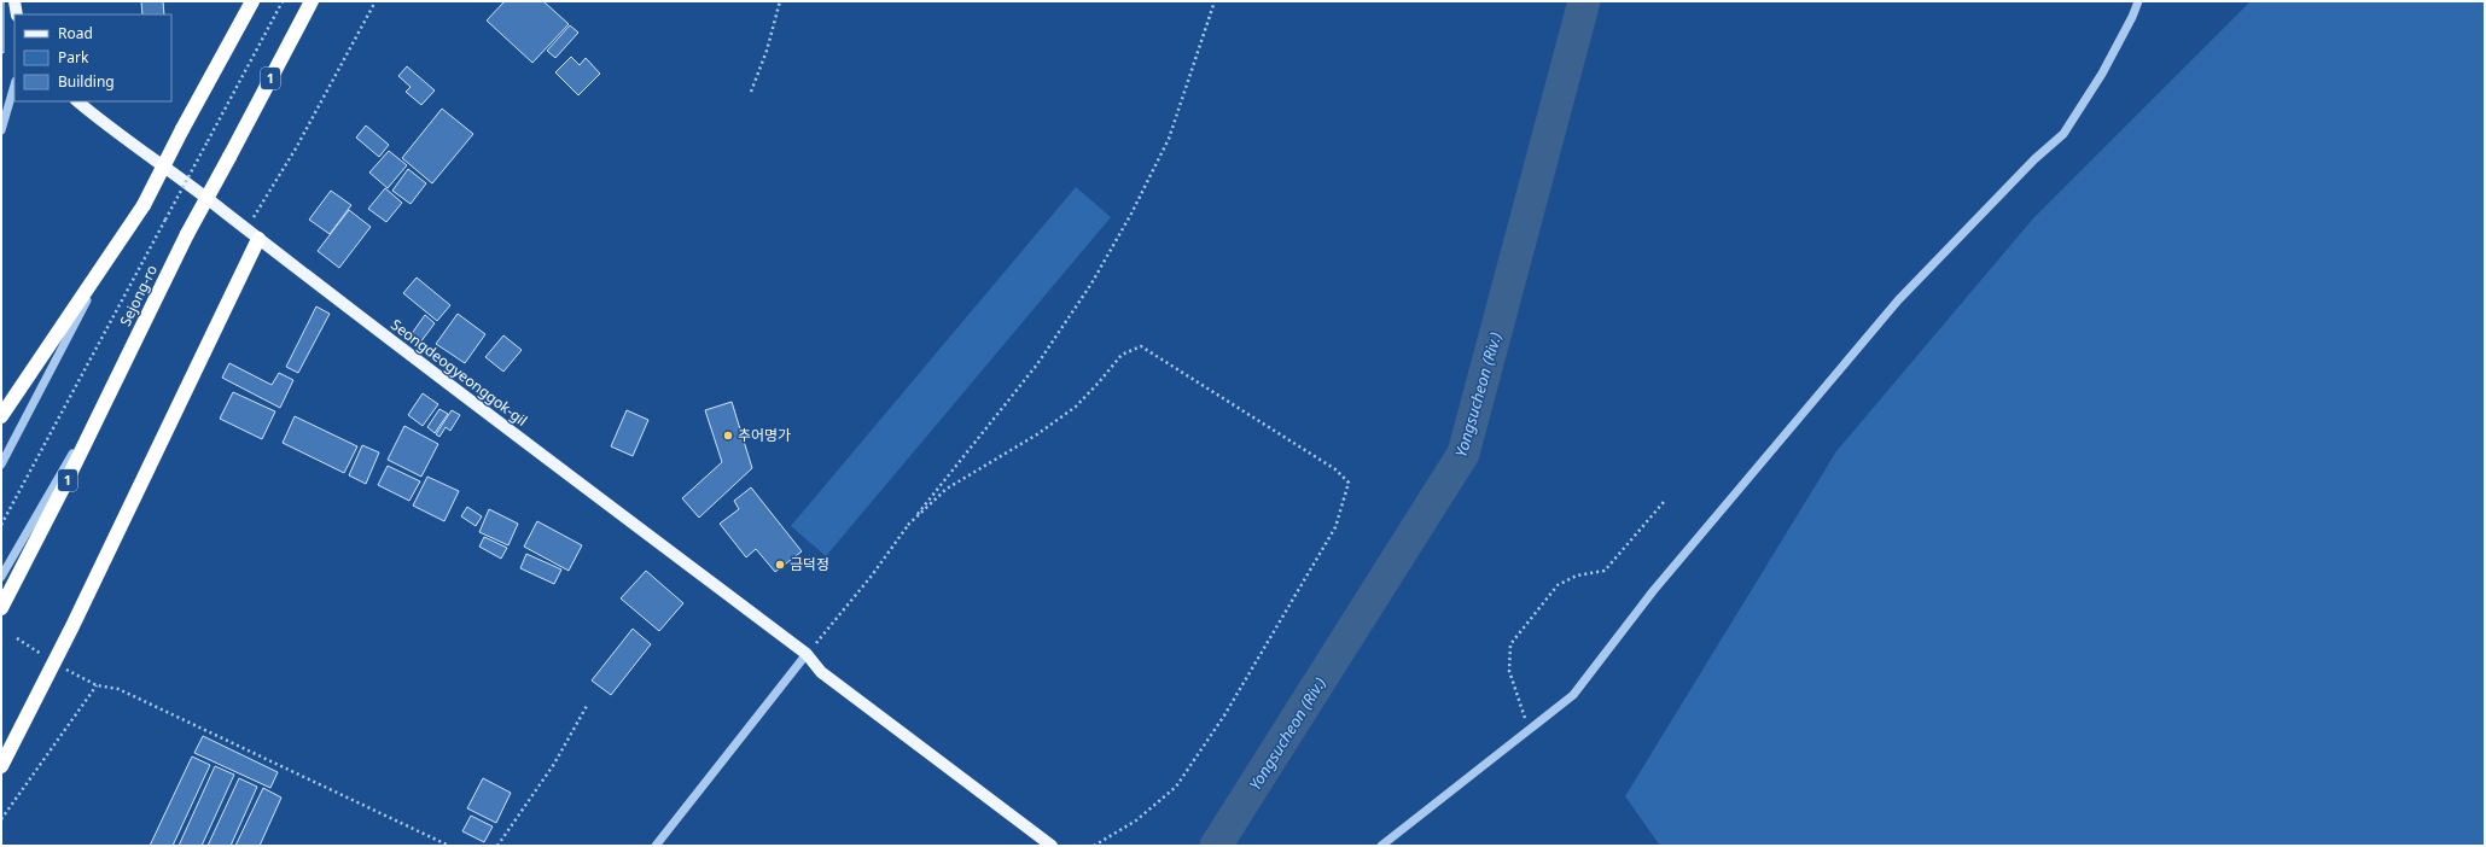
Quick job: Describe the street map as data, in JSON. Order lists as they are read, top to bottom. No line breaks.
{"streets":{"highway":["1","Sejong-ro"],"main road":["Seongdeogyeonggok-gil"]},"water":["Yongsucheon (Riv.)"],"places":["추어명가","금덕정"],"legend":["Road","Park","Building"]}
